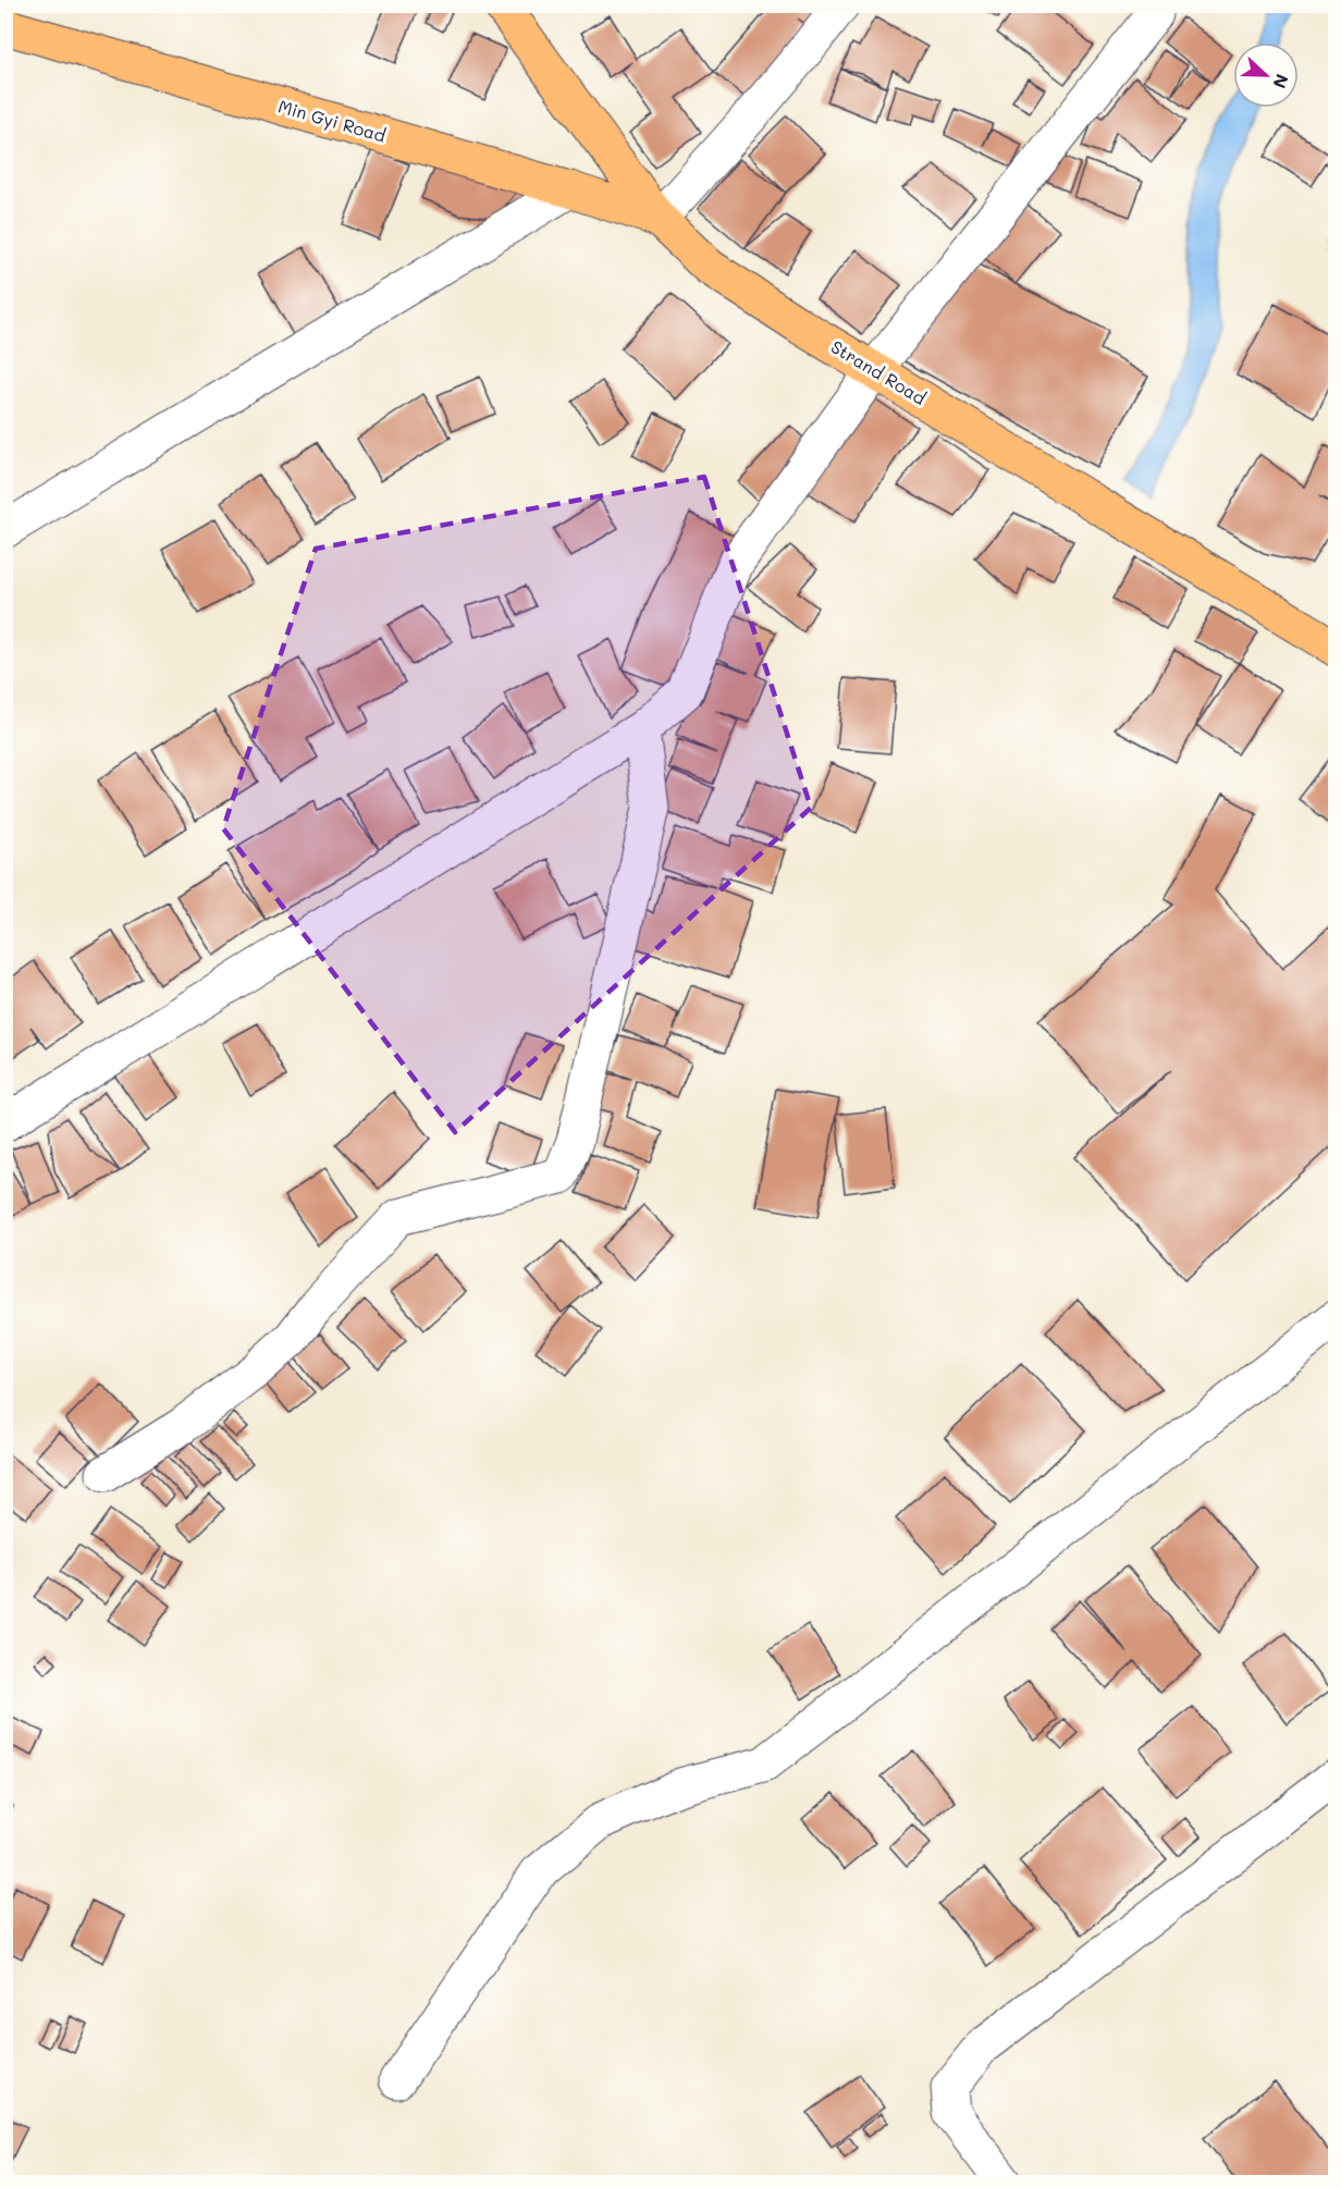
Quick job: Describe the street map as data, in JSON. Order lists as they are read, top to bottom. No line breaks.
{"streets":{"main road":["Min Gyi Road","Strand Road"]},"crossings":[["Min Gyi Road","Strand Road"]],"north":"right"}
